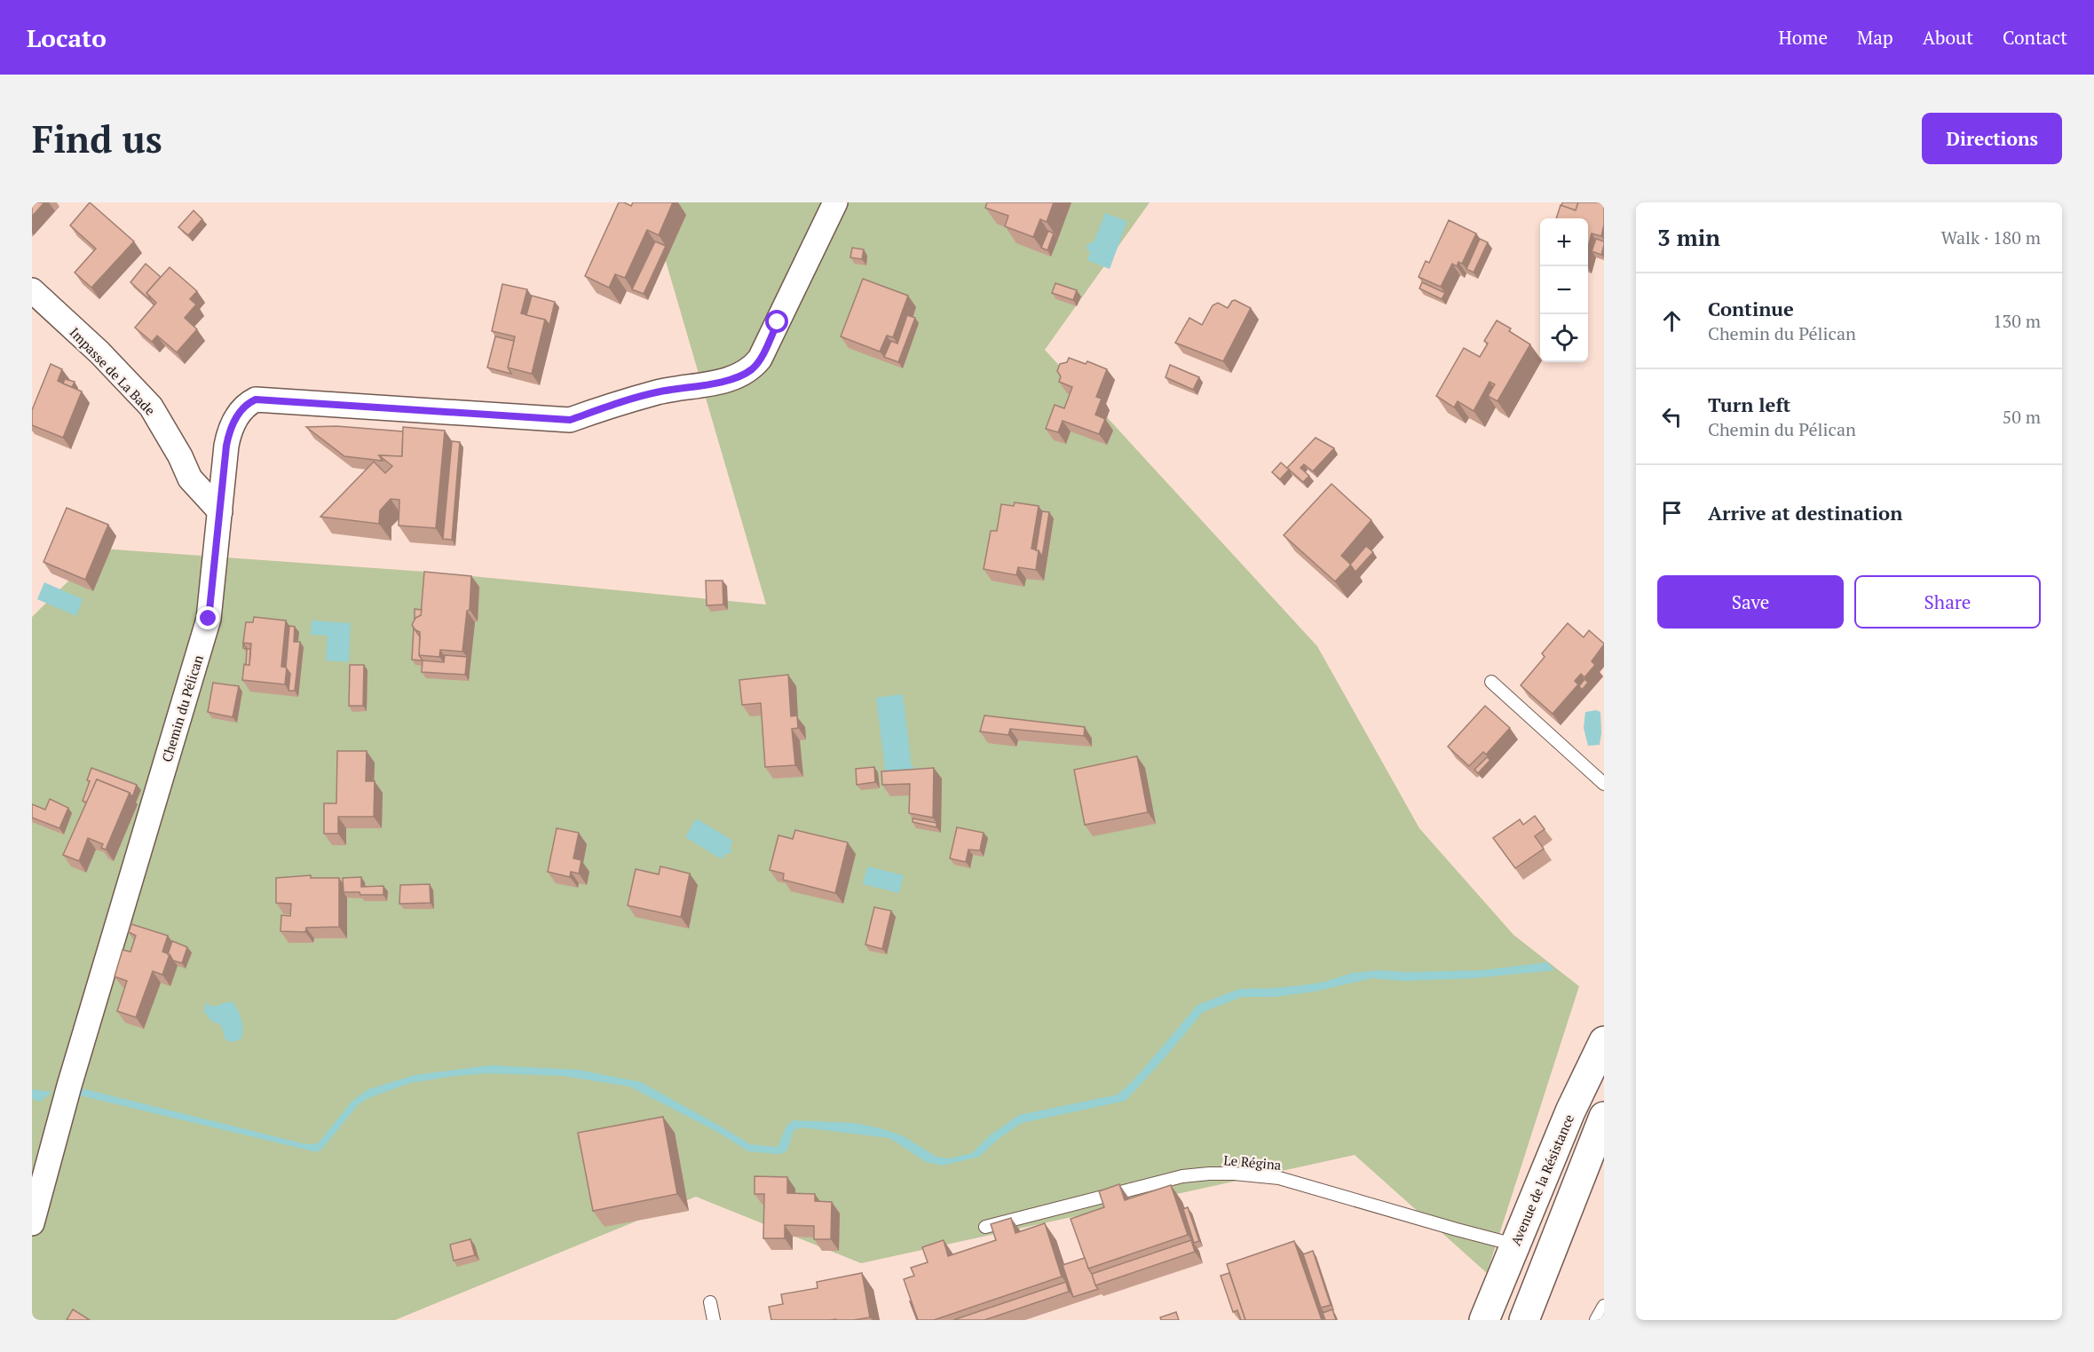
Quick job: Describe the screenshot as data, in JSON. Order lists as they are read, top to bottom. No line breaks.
{"streets":{"main road":["Avenue de la Résistance"],"street":["Impasse de La Bade","Chemin du Pélican"],"lane":["Le Régina"]},"crossings":[["Impasse de La Bade","Chemin du Pélican"],["Le Régina","Avenue de la Résistance"]],"page":{"header":"Locato","nav":["Home","Map","About","Contact"],"buttons":["Directions",["Save","Share"]],"title":"Find us","heading":["3 min","Walk · 180 m"],"map_buttons":["+","−"],"list":[["Continue","Chemin du Pélican","130 m"],["Turn left","Chemin du Pélican","50 m"],"Arrive at destination"]}}
